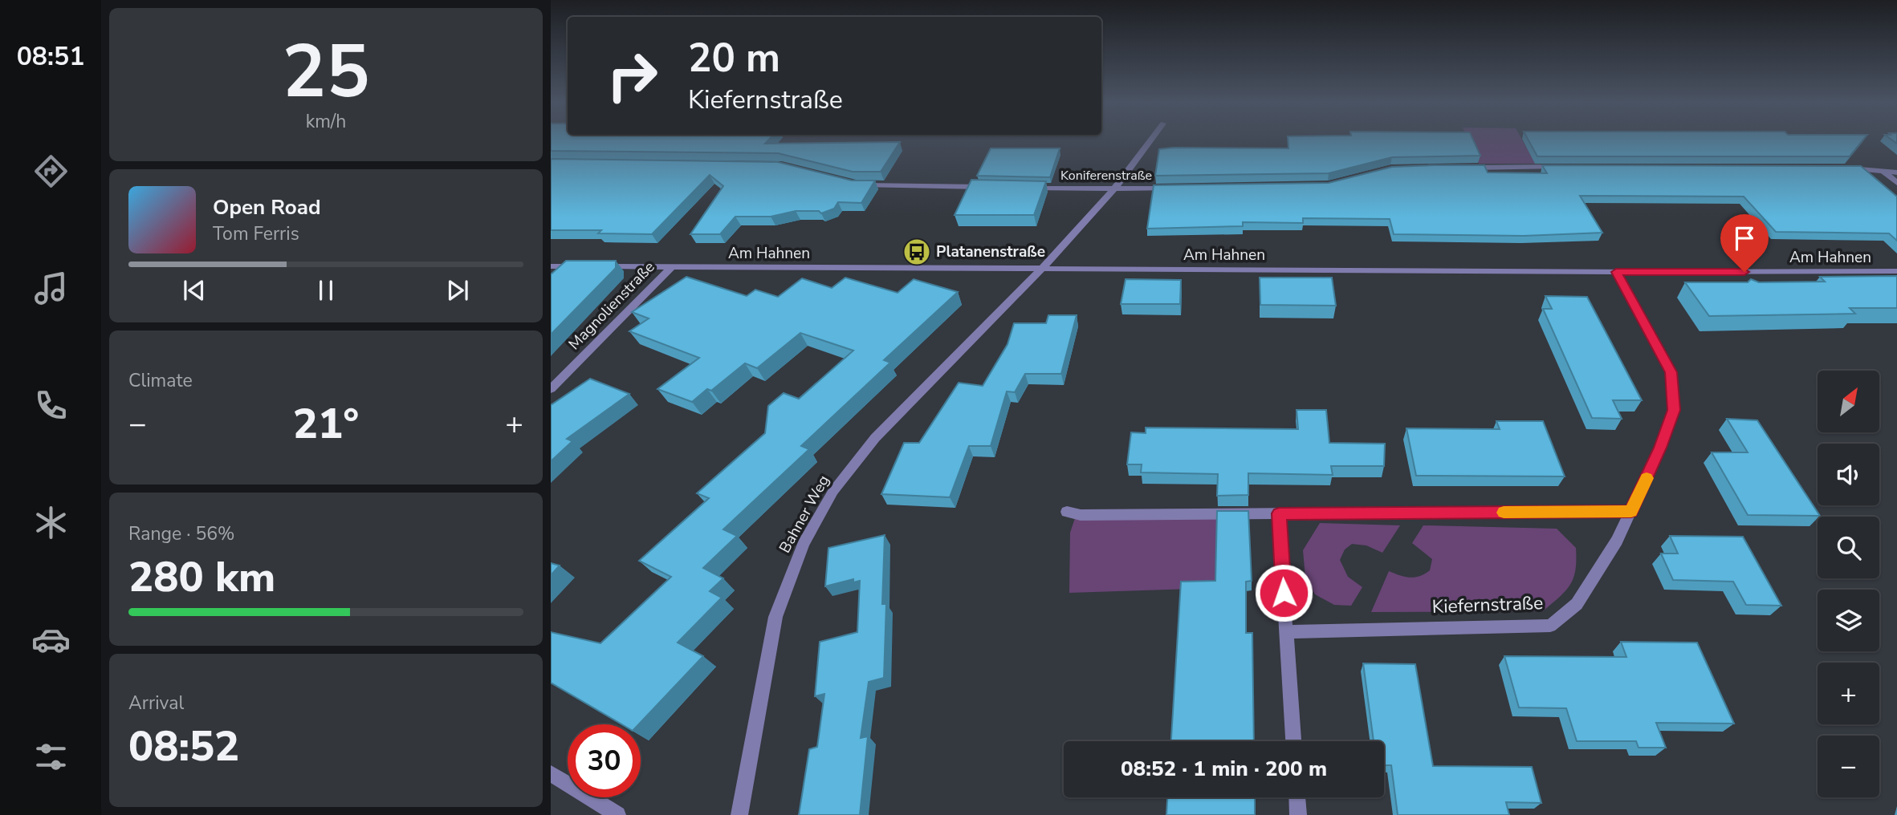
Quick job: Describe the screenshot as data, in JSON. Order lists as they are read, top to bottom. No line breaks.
{"streets":{"street":["Koniferenstraße","Am Hahnen","Magnolienstraße","Bahner Weg","Kiefernstraße"]},"crossings":[["Koniferenstraße","Bahner Weg"],["Am Hahnen","Magnolienstraße"],["Am Hahnen","Bahner Weg"],["Am Hahnen","Kiefernstraße"]],"places":{"bus stop":["Platanenstraße"]},"north":"top right","page":{"tabs":"08:51","tile":[["25","km/h"],"Climate",["Range · 56%","280 km"],["Arrival","08:52"]],"turn":["20 m","Kiefernstraße"],"song":["Open Road","Tom Ferris"],"map_buttons":["+","−"],"heat":["−","21°","+"],"limit":"30","trip":"08:52 · 1 min · 200 m"}}
